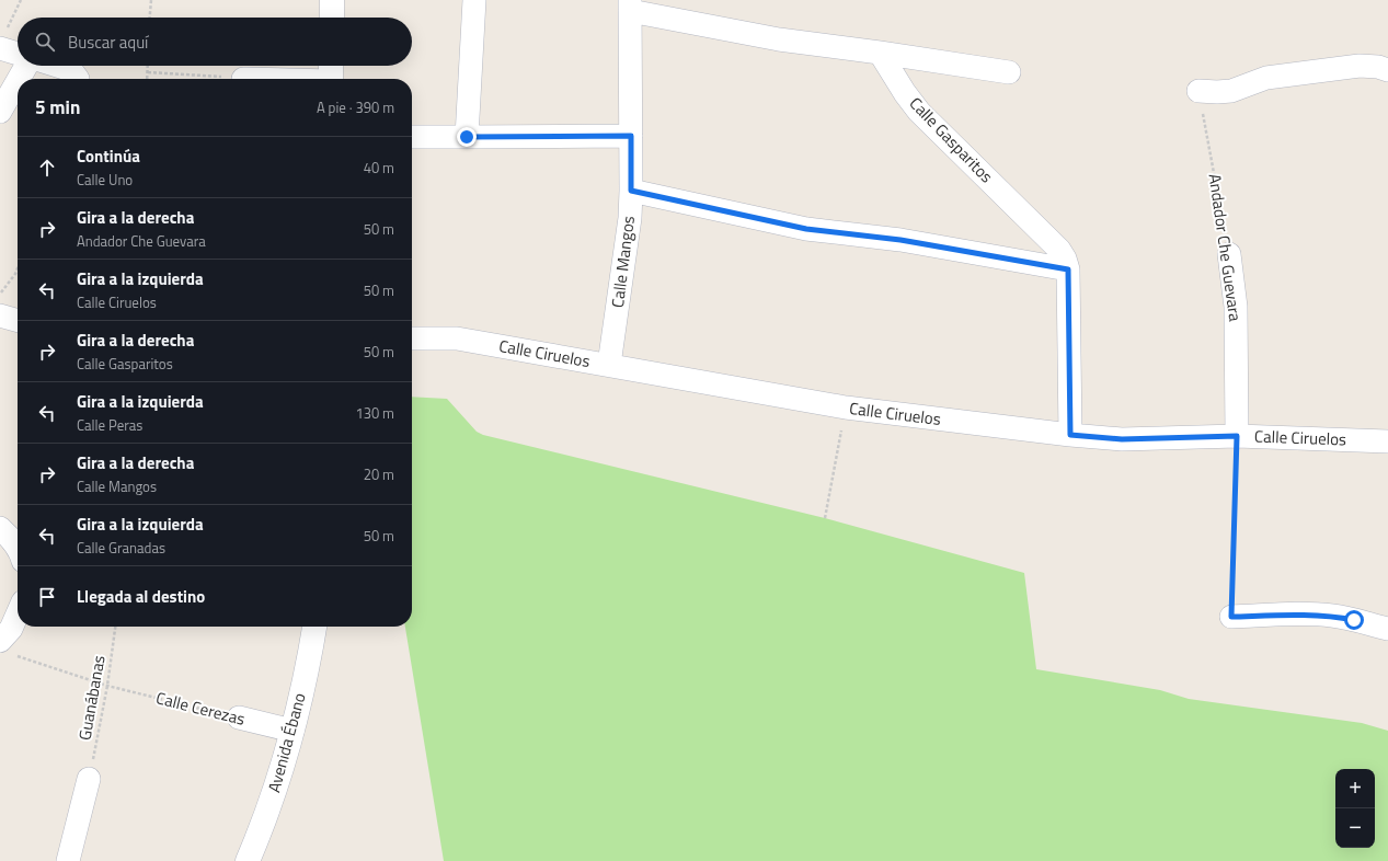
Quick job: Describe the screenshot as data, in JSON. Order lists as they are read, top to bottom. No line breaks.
{"streets":{"main road":["Avenida Ébano"],"street":["Calle Gasparitos","Andador Che Guevara","Calle Mangos","Calle Ciruelos","Calle Cerezas"],"path":["Guanábanas"]},"crossings":[["Calle Gasparitos","Calle Ciruelos"],["Andador Che Guevara","Calle Ciruelos"],["Calle Mangos","Calle Ciruelos"],["Guanábanas","Calle Cerezas"],["Calle Cerezas","Avenida Ébano"]],"page":{"search":"Buscar aquí","heading":["5 min","A pie · 390 m"],"list":[["Continúa","Calle Uno","40 m"],["Gira a la derecha","Andador Che Guevara","50 m"],["Gira a la izquierda","Calle Ciruelos","50 m"],["Gira a la derecha","Calle Gasparitos","50 m"],["Gira a la izquierda","Calle Peras","130 m"],["Gira a la derecha","Calle Mangos","20 m"],["Gira a la izquierda","Calle Granadas","50 m"],"Llegada al destino"],"map_buttons":["+","−"]}}
